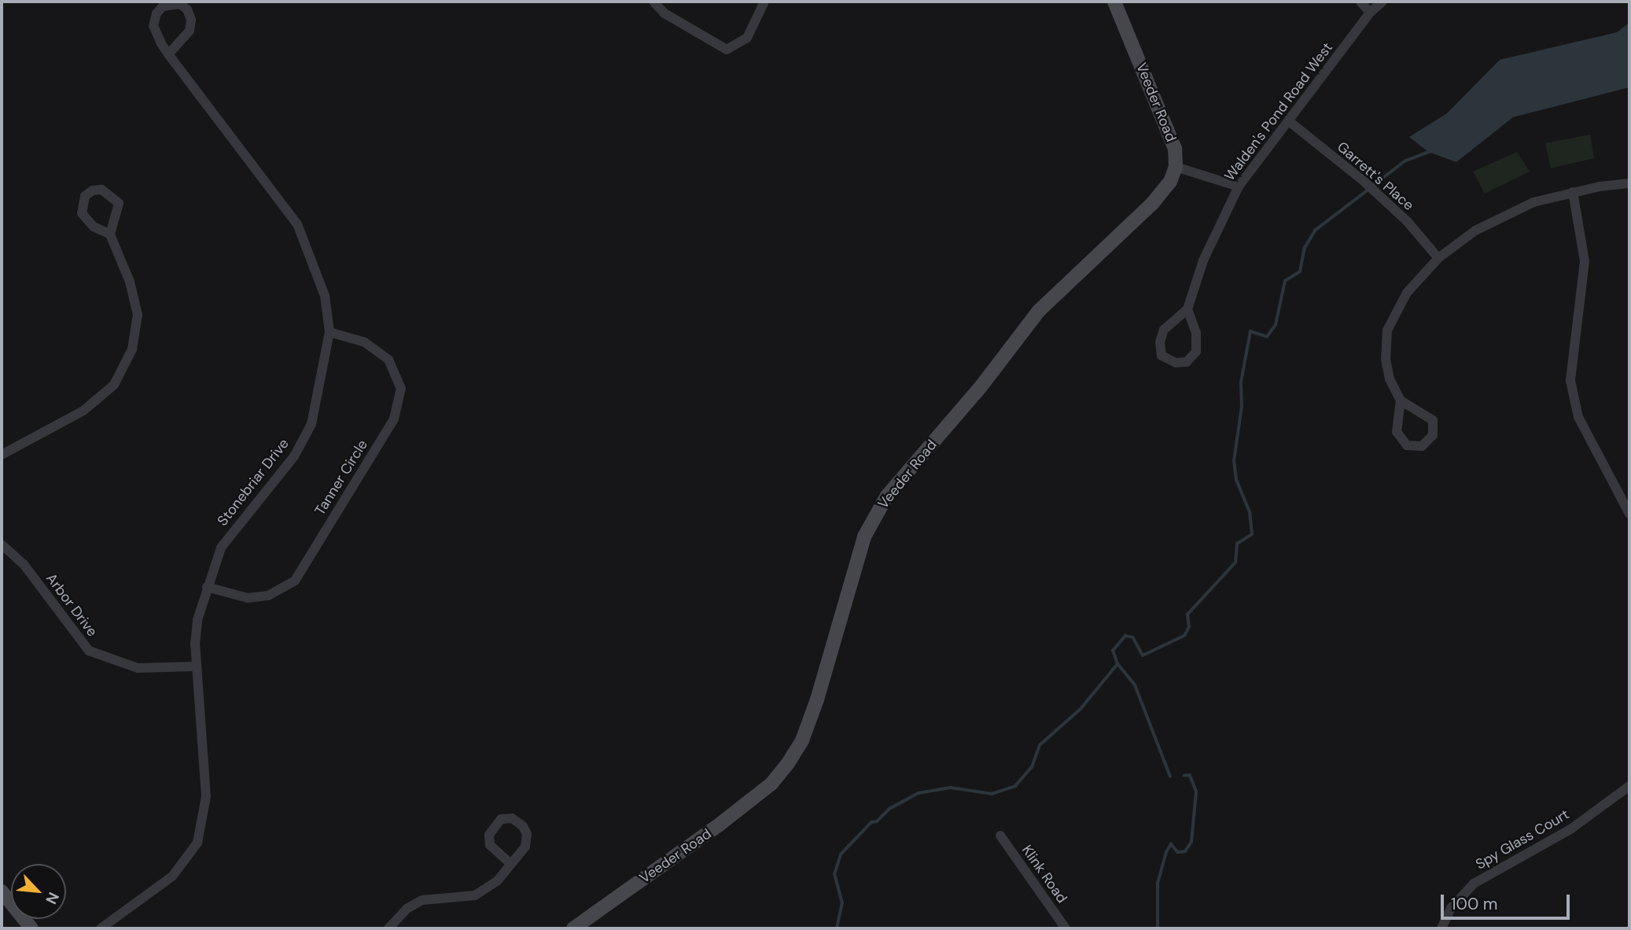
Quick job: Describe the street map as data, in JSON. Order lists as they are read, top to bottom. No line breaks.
{"streets":{"street":["Veeder Road","Walden's Pond Road West","Garrett's Place","Tanner Circle","Stonebriar Drive","Arbor Drive","Spy Glass Court","Klink Road"]},"crossings":[["Walden's Pond Road West","Garrett's Place"],["Tanner Circle","Stonebriar Drive"],["Stonebriar Drive","Arbor Drive"]],"scale_bar":"100 m","north":"bottom right"}
